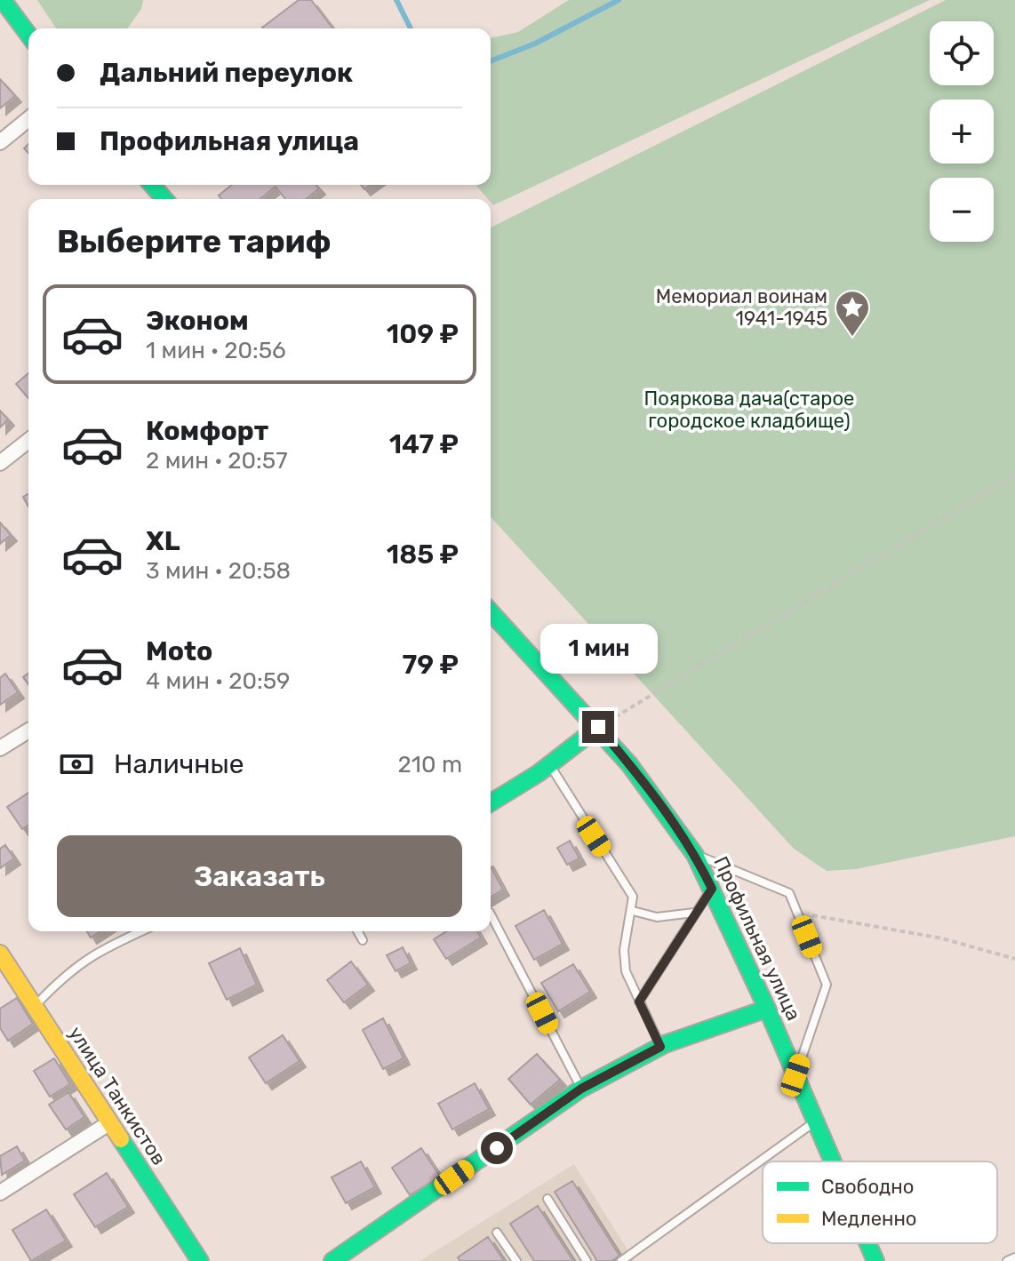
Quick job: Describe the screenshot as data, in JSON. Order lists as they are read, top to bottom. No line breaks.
{"streets":{"street":["Профильная улица","улица Танкистов"]},"parks":["Пояркова дача(старое городское кладбище)"],"places":{"place":["Мемориал воинам 1941-1945"]},"legend":["Свободно","Медленно"],"page":{"map_buttons":["+","−"],"banner":["Дальний переулок","Профильная улица"],"heading":"Выберите тариф","list":[{"name":"Эконом","note":"1 мин · 20:56","value":"109 ₽"},{"name":"Комфорт","note":"2 мин · 20:57","value":"147 ₽"},{"name":"XL","note":"3 мин · 20:58","value":"185 ₽"},{"name":"Moto","note":"4 мин · 20:59","value":"79 ₽"}],"bubble":"1 мин","pay":["Наличные","210 m"],"buttons":"Заказать"}}
